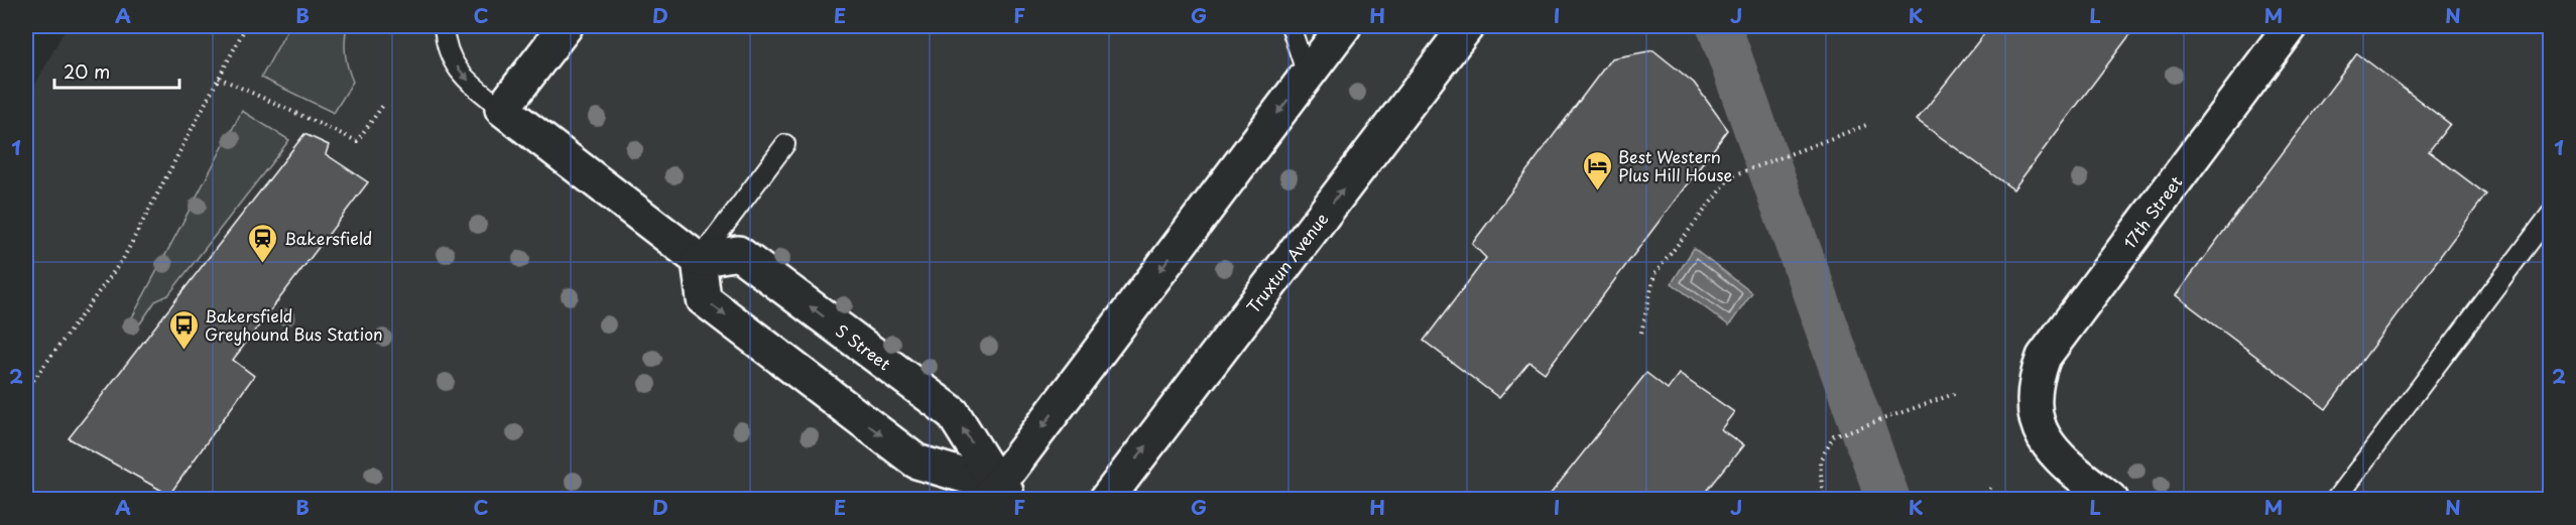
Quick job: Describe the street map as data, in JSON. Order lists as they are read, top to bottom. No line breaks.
{"streets":{"street":["17th Street","Truxtun Avenue","S Street"]},"places":{"hotel":["Best Western Plus Hill House"],"station":["Bakersfield"],"bus stop":["Bakersfield Greyhound Bus Station"]},"scale_bar":"20 m","grid":{"columns":["A","B","C","D","E","F","G","H","I","J","K","L","M","N"],"rows":["1","2"]}}
